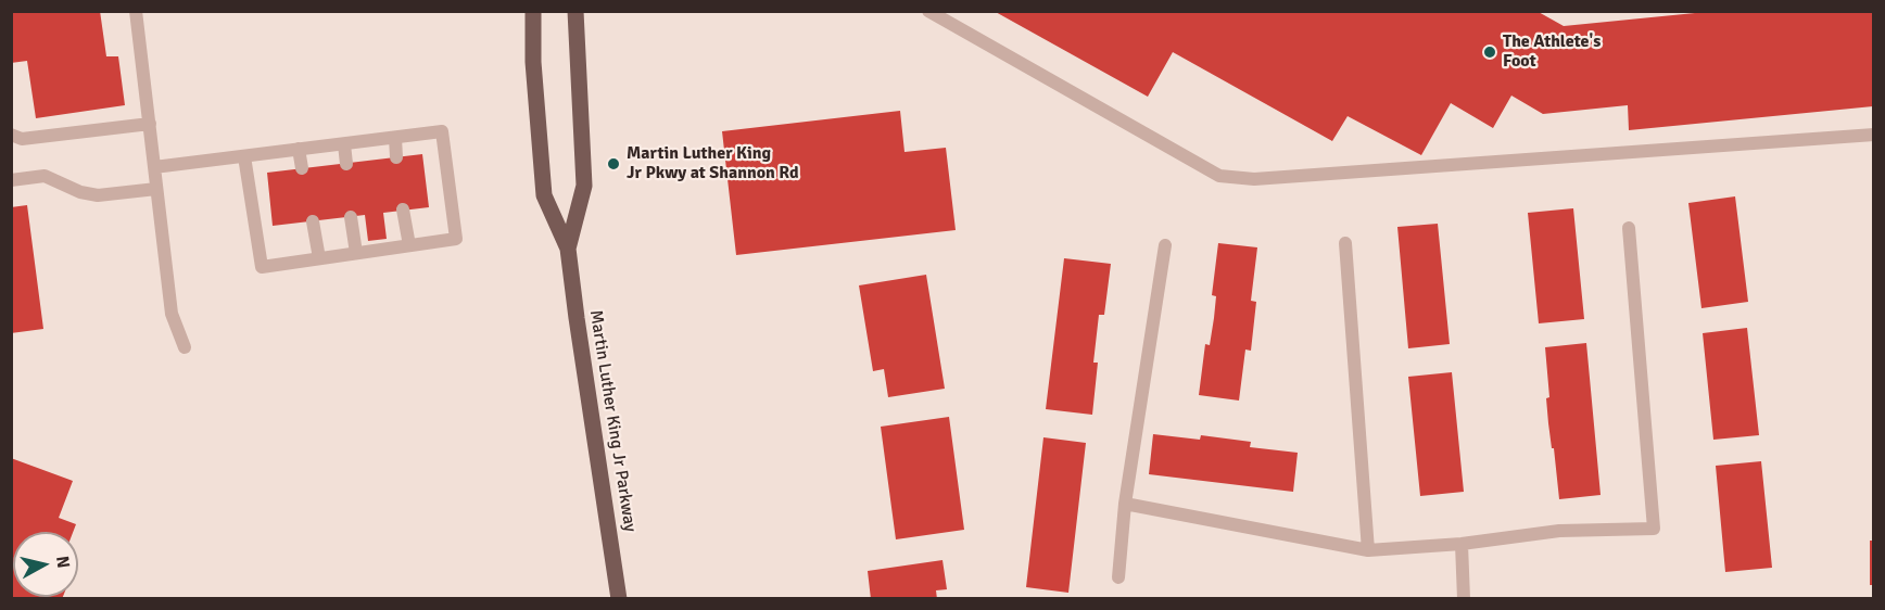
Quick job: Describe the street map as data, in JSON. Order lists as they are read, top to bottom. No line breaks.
{"streets":{"main road":["Martin Luther King Jr Parkway"]},"places":["The Athlete's Foot","Martin Luther King Jr Pkwy at Shannon Rd"],"north":"right"}
